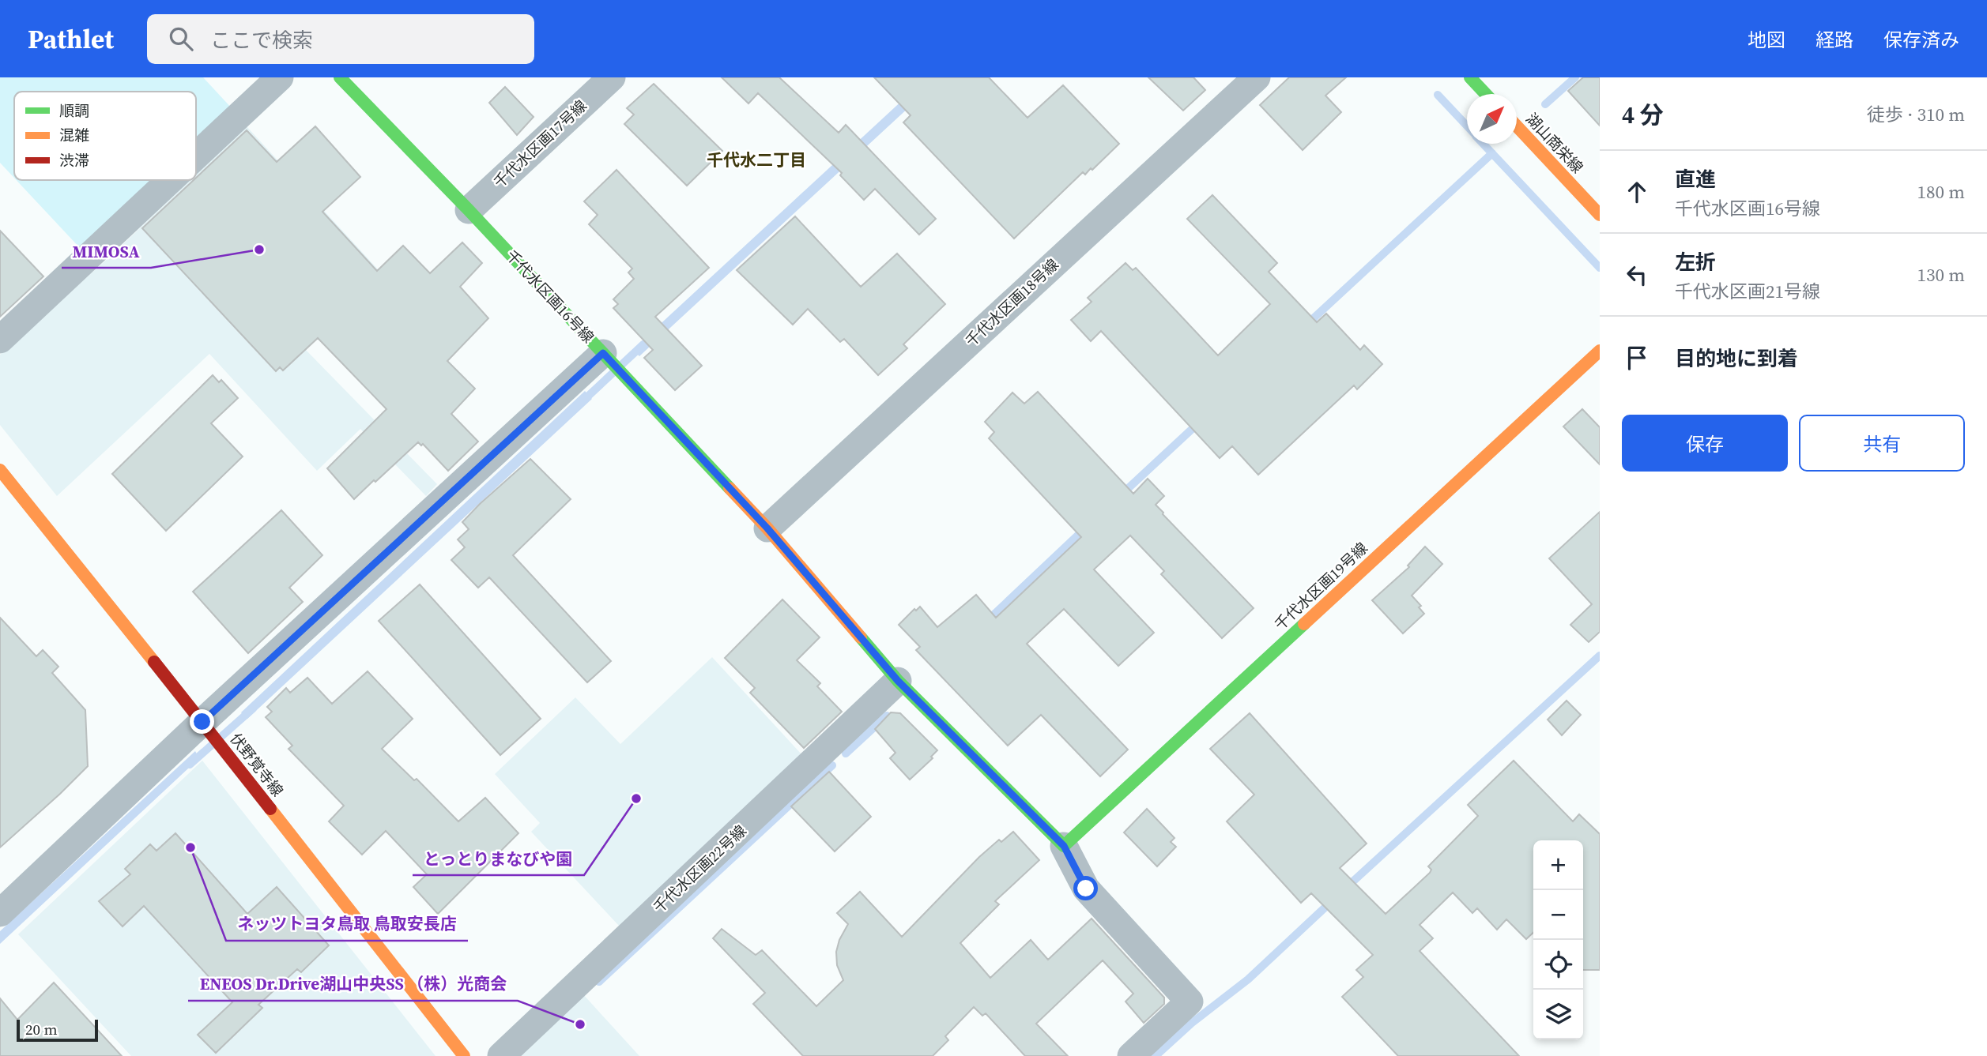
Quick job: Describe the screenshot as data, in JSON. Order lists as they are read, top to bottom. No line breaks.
{"streets":{"street":["湖山商栄線","千代水区画17号線","千代水区画16号線","千代水区画18号線","千代水区画19号線","伏野覚寺線","千代水区画22号線"]},"crossings":[["千代水区画17号線","千代水区画16号線"],["千代水区画16号線","千代水区画18号線"],["千代水区画16号線","千代水区画19号線"],["千代水区画16号線","千代水区画22号線"]],"districts":["千代水二丁目"],"places":["MIMOSA","とっとりまなびや園","ネッツトヨタ鳥取 鳥取安長店","ENEOS Dr.Drive湖山中央SS （株）光商会"],"legend":["順調","混雑","渋滞"],"scale_bar":"20 m","north":"top right","page":{"header":"Pathlet","search":"ここで検索","nav":["地図","経路","保存済み"],"heading":["4 分","徒歩 · 310 m"],"list":[["直進","千代水区画16号線","180 m"],["左折","千代水区画21号線","130 m"],"目的地に到着"],"buttons":["保存","共有"],"map_buttons":["+","−"],"scale":"20 m"}}
